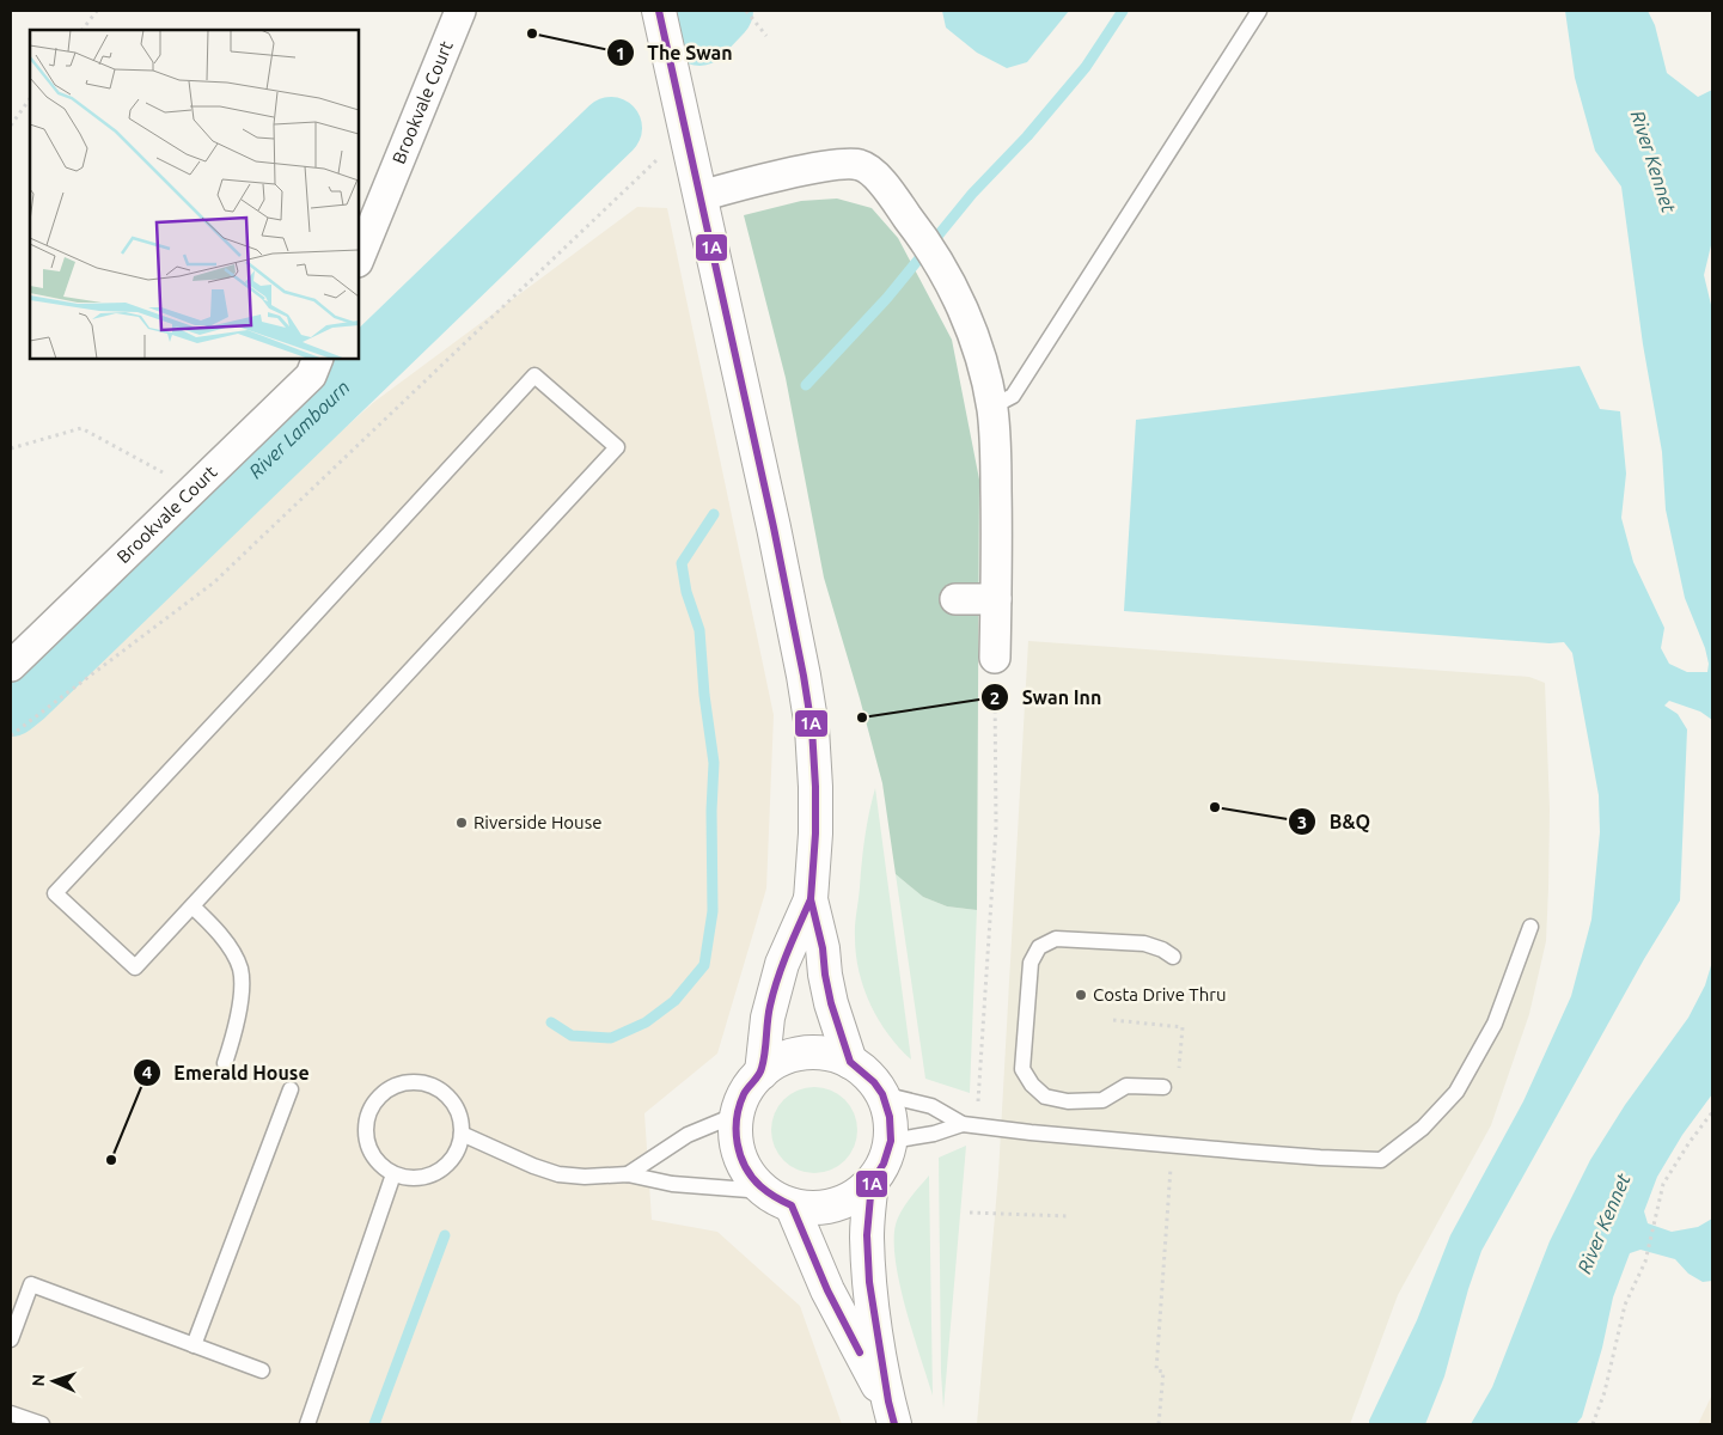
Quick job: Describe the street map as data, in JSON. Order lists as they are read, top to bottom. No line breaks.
{"streets":{"street":["Brookvale Court"]},"water":["River Kennet","River Lambourn"],"places":["The Swan","Swan Inn","B&Q","Riverside House","Costa Drive Thru","Emerald House"],"lines":["transit line 1A"],"north":"left"}
